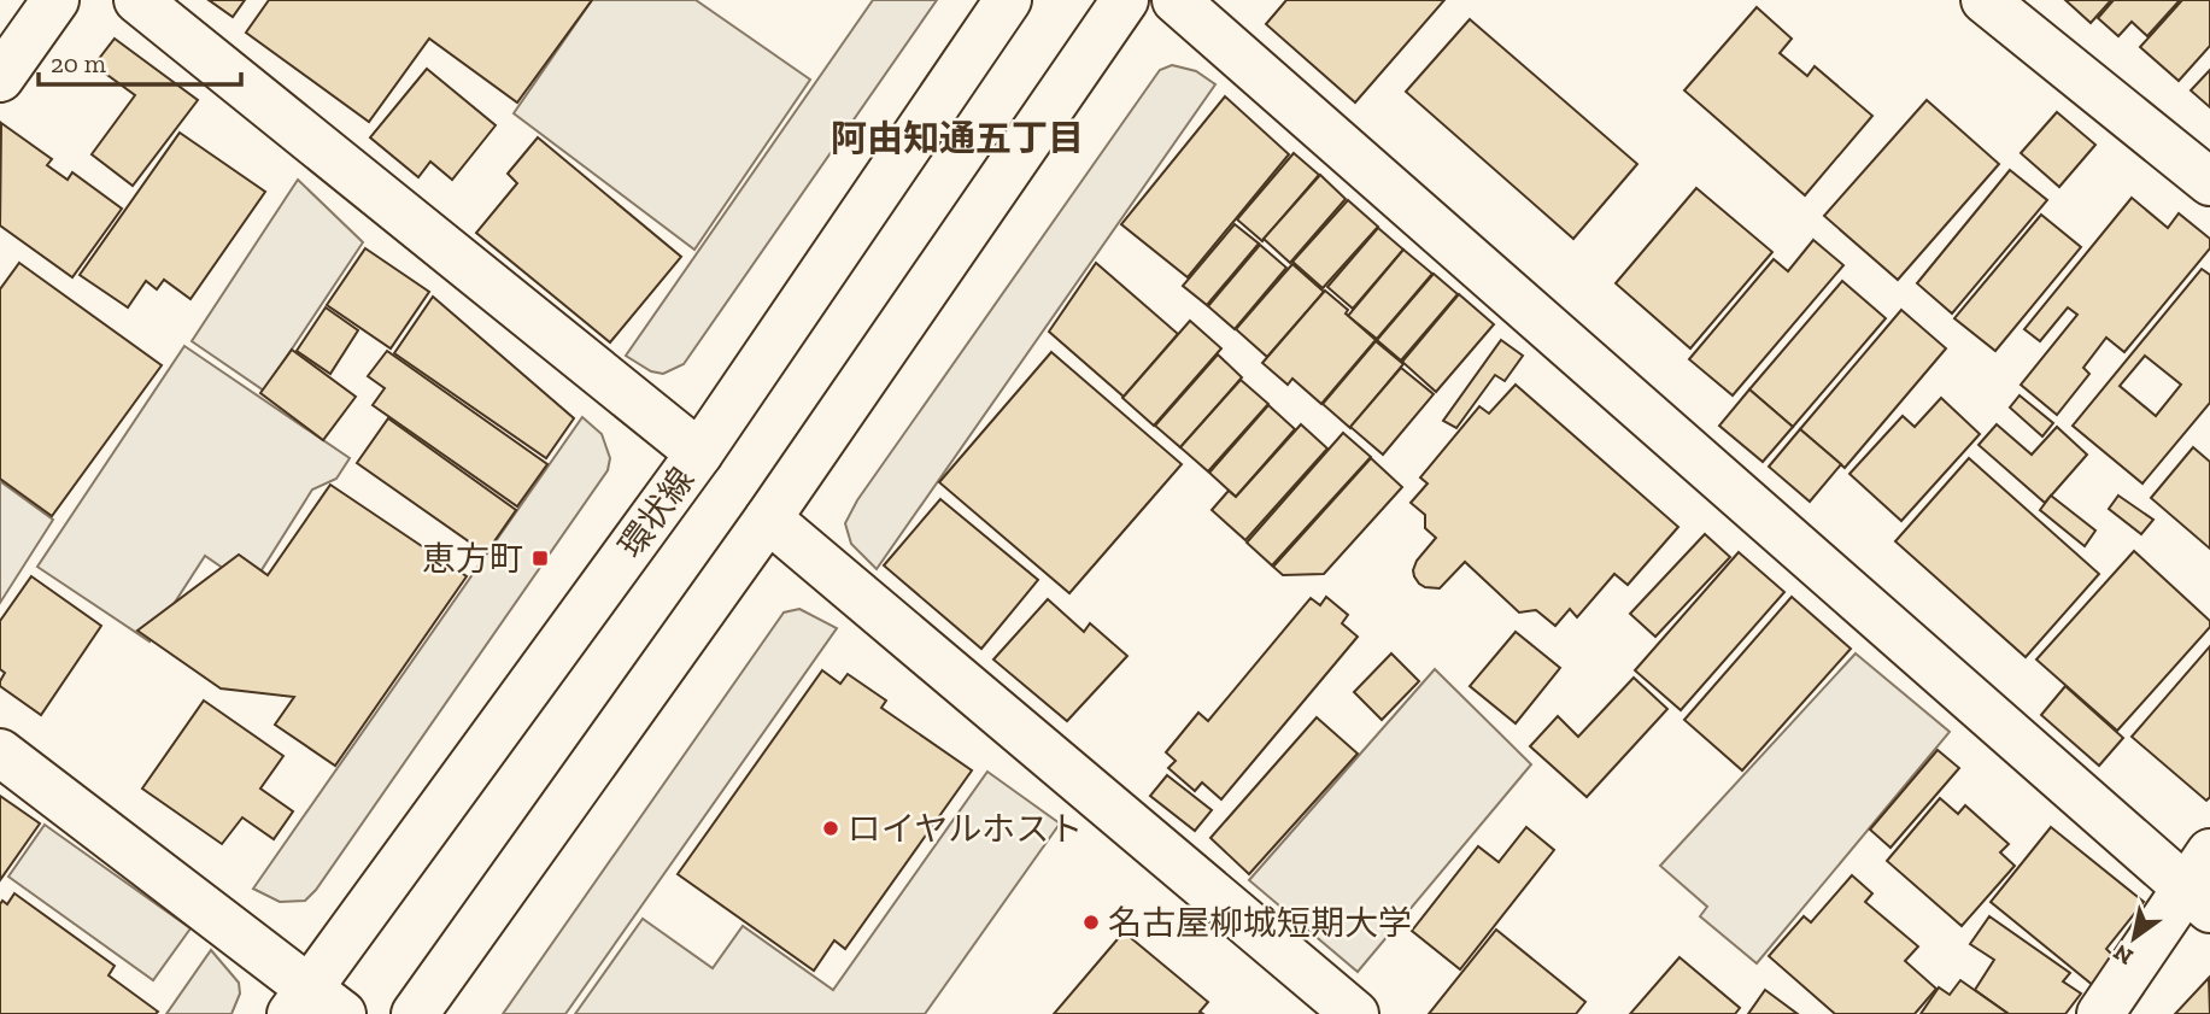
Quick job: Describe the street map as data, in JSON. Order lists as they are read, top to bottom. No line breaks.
{"streets":{"street":["環状線"]},"districts":["阿由知通五丁目"],"places":{"transit":["恵方町"],"other":["ロイヤルホスト","名古屋柳城短期大学"]},"scale_bar":"20 m","north":"bottom left"}
